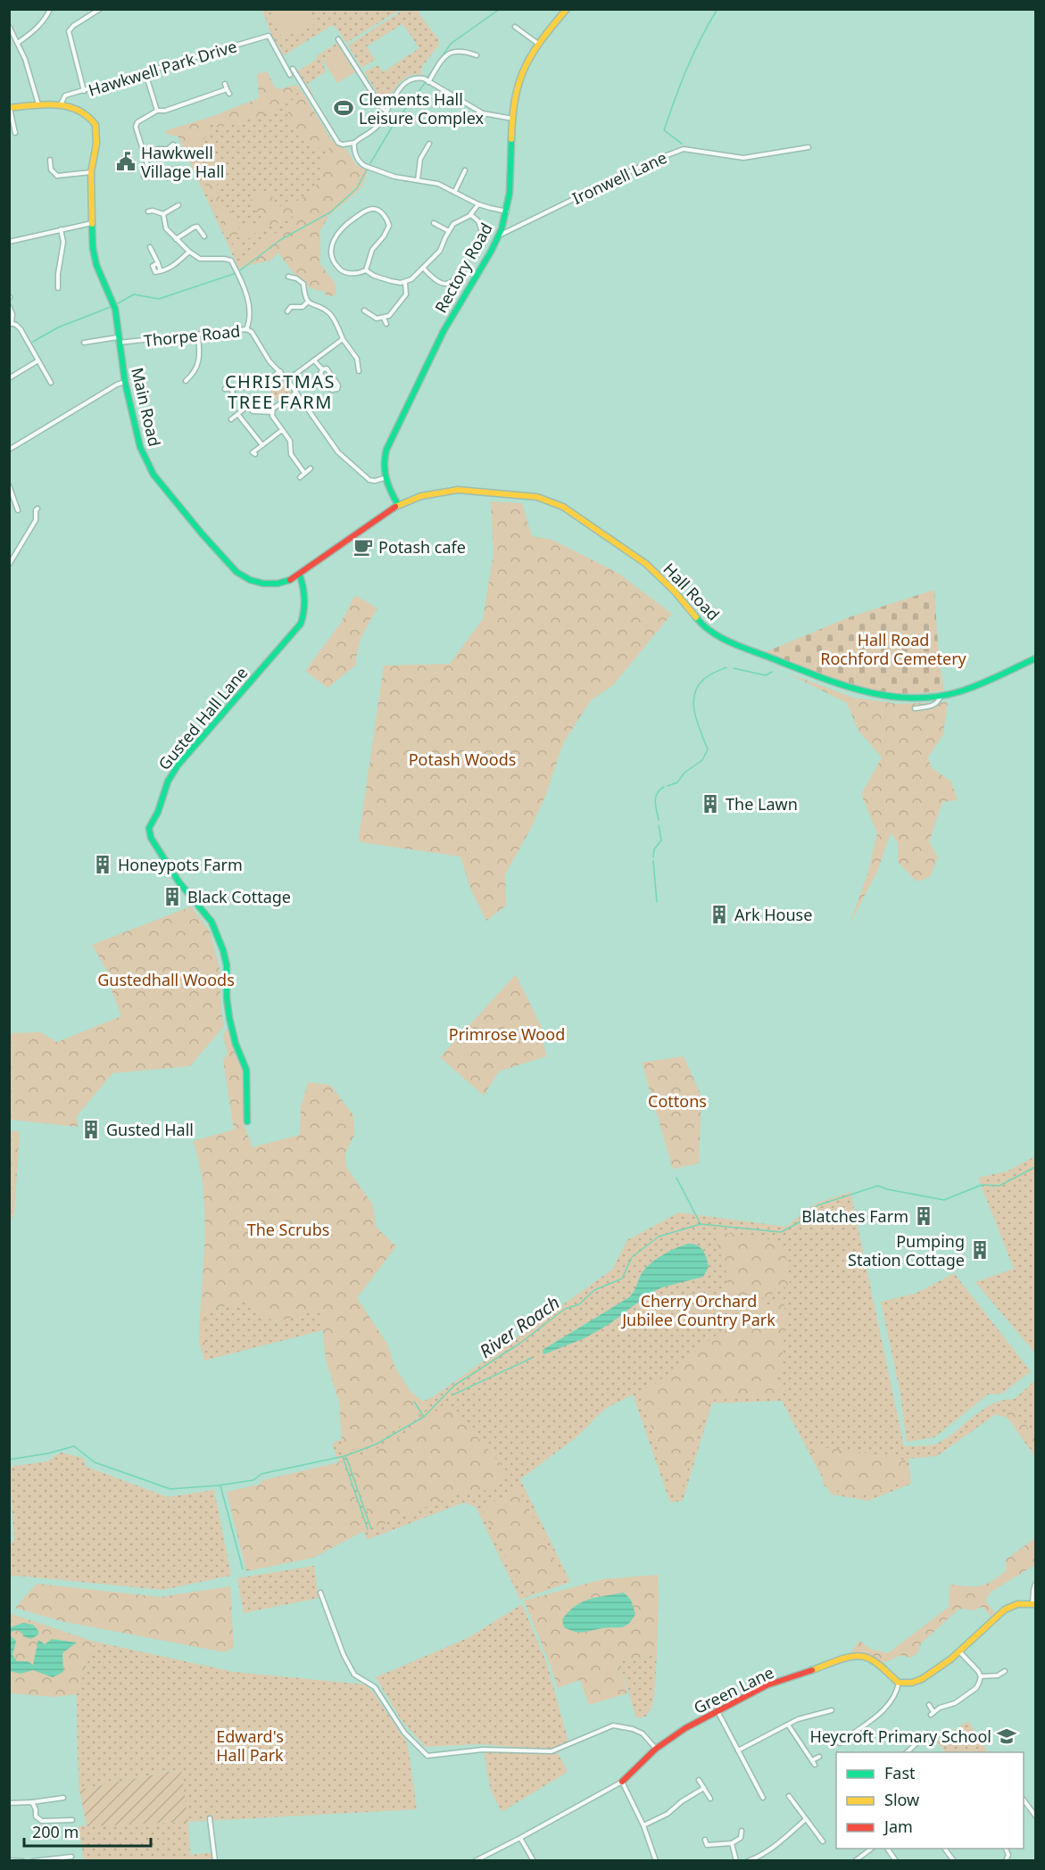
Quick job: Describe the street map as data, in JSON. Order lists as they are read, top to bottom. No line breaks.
{"streets":{"street":["Hawkwell Park Drive","Ironwell Lane","Rectory Road","Thorpe Road","Main Road","Hall Road","Gusted Hall Lane","Green Lane"]},"crossings":[["Hawkwell Park Drive","Main Road"],["Ironwell Lane","Rectory Road"],["Rectory Road","Thorpe Road"],["Thorpe Road","Main Road"],["Main Road","Hall Road"],["Main Road","Gusted Hall Lane"]],"districts":["CHRISTMAS TREE FARM"],"water":["River Roach"],"parks":["Hall Road Rochford Cemetery","Potash Woods","Gustedhall Woods","Primrose Wood","Cottons","The Scrubs","Cherry Orchard Jubilee Country Park","Edward's Hall Park"],"places":{"sports":["Clements Hall Leisure Complex"],"public building":["Hawkwell Village Hall"],"cafe":["Potash cafe"],"building":["The Lawn","Honeypots Farm","Black Cottage","Ark House","Gusted Hall","Blatches Farm","Pumping Station Cottage"],"school or university":["Heycroft Primary School"]},"legend":["Fast","Slow","Jam"],"scale_bar":"200 m"}
